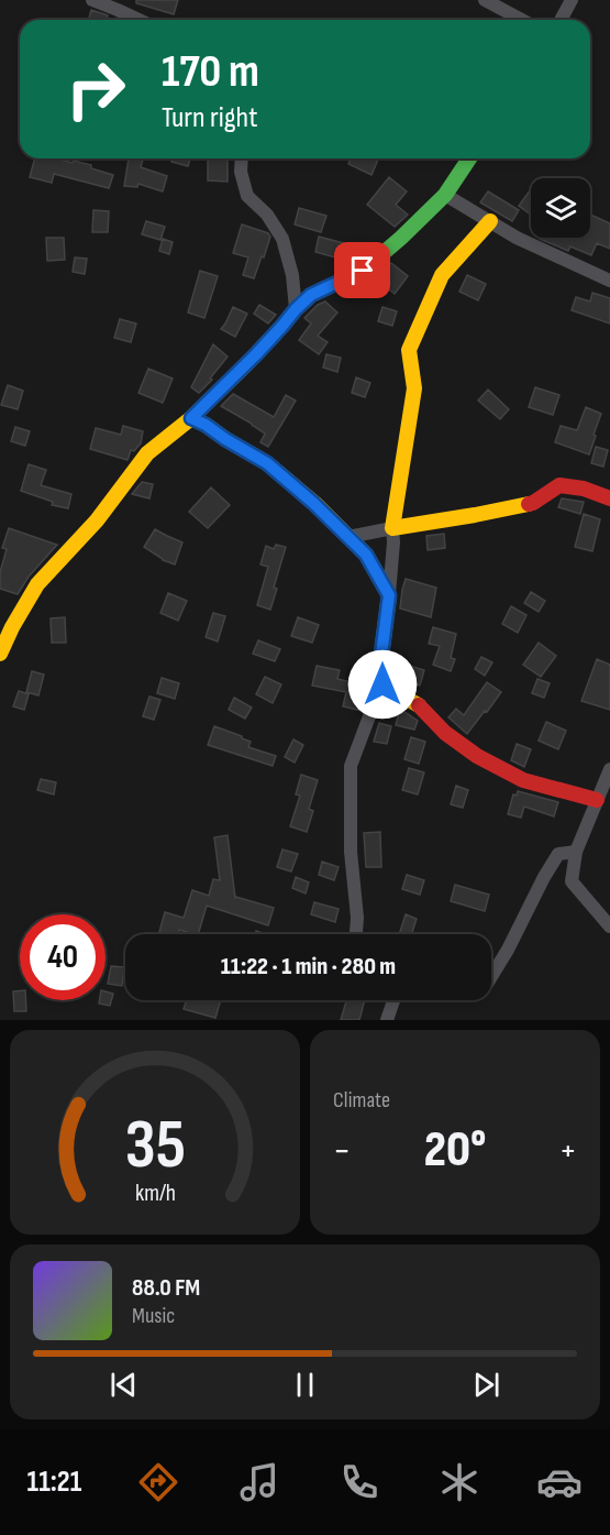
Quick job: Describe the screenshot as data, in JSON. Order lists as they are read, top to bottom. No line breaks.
{"page":{"turn":["170 m","Turn right"],"limit":"40","trip":"11:22 · 1 min · 280 m","tile":"Climate","heat":["−","20°","+"],"song":["88.0 FM","Music"],"tabs":"11:21","gauge":["35","km/h"]}}
